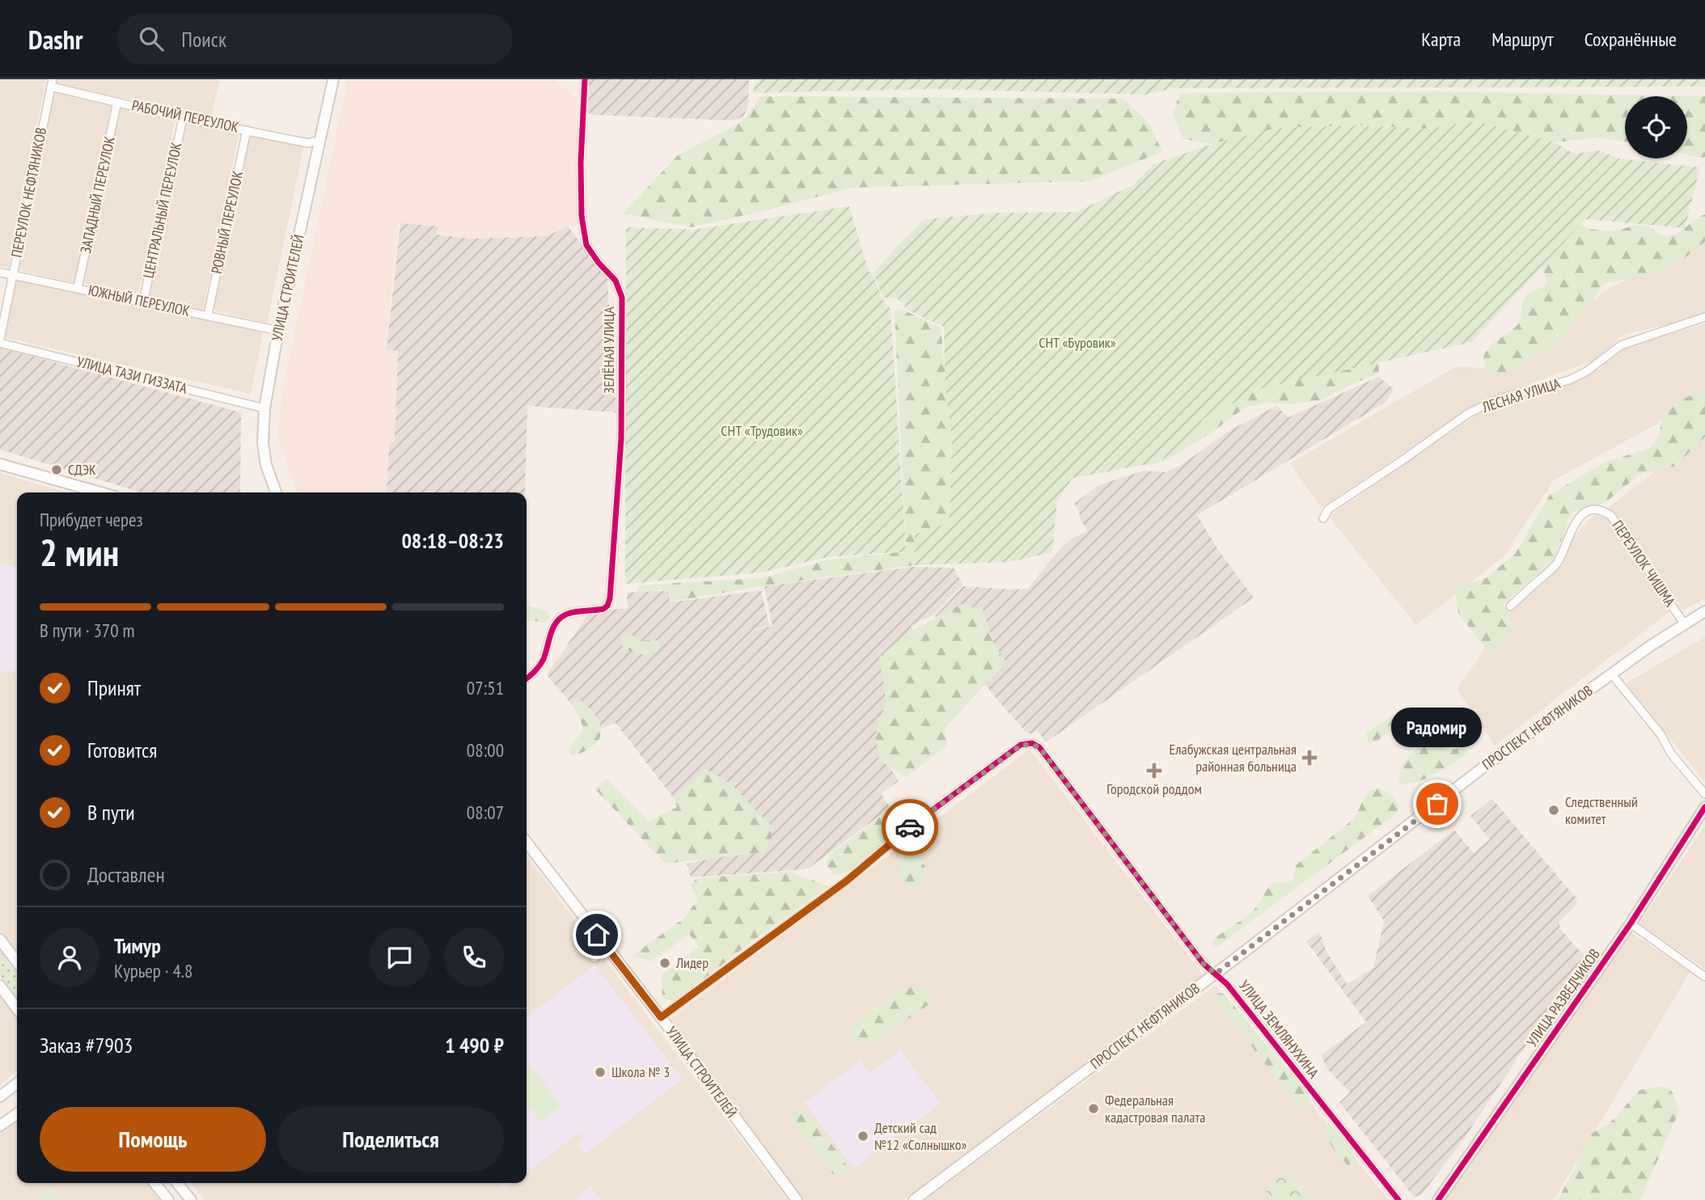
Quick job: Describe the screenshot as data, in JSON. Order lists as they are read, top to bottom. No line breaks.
{"streets":{"street":["РАБОЧИЙ ПЕРЕУЛОК","ПЕРЕУЛОК НЕФТЯНИКОВ","ЗАПАДНЫЙ ПЕРЕУЛОК","ЦЕНТРАЛЬНЫЙ ПЕРЕУЛОК","РОВНЫЙ ПЕРЕУЛОК","УЛИЦА СТРОИТЕЛЕЙ","ЮЖНЫЙ ПЕРЕУЛОК","ЗЕЛЁНАЯ УЛИЦА","УЛИЦА ТАЗИ ГИЗЗАТА","ЛЕСНАЯ УЛИЦА","ПЕРЕУЛОК ЧИШМА","ПРОСПЕКТ НЕФТЯНИКОВ","УЛИЦА РАЗВЕДЧИКОВ","УЛИЦА ЗЕМЛЯНУХИНА"]},"crossings":[["РАБОЧИЙ ПЕРЕУЛОК","ПЕРЕУЛОК НЕФТЯНИКОВ"],["РАБОЧИЙ ПЕРЕУЛОК","ЗАПАДНЫЙ ПЕРЕУЛОК"],["РАБОЧИЙ ПЕРЕУЛОК","ЦЕНТРАЛЬНЫЙ ПЕРЕУЛОК"],["РАБОЧИЙ ПЕРЕУЛОК","РОВНЫЙ ПЕРЕУЛОК"],["РАБОЧИЙ ПЕРЕУЛОК","УЛИЦА СТРОИТЕЛЕЙ"],["ПЕРЕУЛОК НЕФТЯНИКОВ","ЮЖНЫЙ ПЕРЕУЛОК"],["ПЕРЕУЛОК НЕФТЯНИКОВ","УЛИЦА ТАЗИ ГИЗЗАТА"],["ЗАПАДНЫЙ ПЕРЕУЛОК","ЮЖНЫЙ ПЕРЕУЛОК"],["ЦЕНТРАЛЬНЫЙ ПЕРЕУЛОК","ЮЖНЫЙ ПЕРЕУЛОК"],["РОВНЫЙ ПЕРЕУЛОК","ЮЖНЫЙ ПЕРЕУЛОК"],["УЛИЦА СТРОИТЕЛЕЙ","ЮЖНЫЙ ПЕРЕУЛОК"],["УЛИЦА СТРОИТЕЛЕЙ","УЛИЦА ТАЗИ ГИЗЗАТА"],["УЛИЦА СТРОИТЕЛЕЙ","УЛИЦА ЗЕМЛЯНУХИНА"],["ПЕРЕУЛОК ЧИШМА","ПРОСПЕКТ НЕФТЯНИКОВ"],["ПРОСПЕКТ НЕФТЯНИКОВ","УЛИЦА ЗЕМЛЯНУХИНА"]],"parks":["СНТ «Буровик»","СНТ «Трудовик»"],"places":{"other":["СДЭК","Радомир","Следственный комитет","Лидер","Школа № 3","Федеральная кадастровая палата","Детский сад №12 «Солнышко»"],"health":["Елабужская центральная районная больница","Городской роддом"]},"page":{"header":"Dashr","search":"Поиск","nav":["Карта","Маршрут","Сохранённые"],"heading":["2 мин","Прибудет через","08:18–08:23"],"panel":["Тимур","Курьер · 4.8","Заказ #7903","1 490 ₽"],"bar":"В пути · 370 m","list":[["Принят","07:51"],["Готовится","08:00"],["В пути","08:07"],"Доставлен"],"bubble":"Радомир","buttons":["Помощь","Поделиться"]}}
